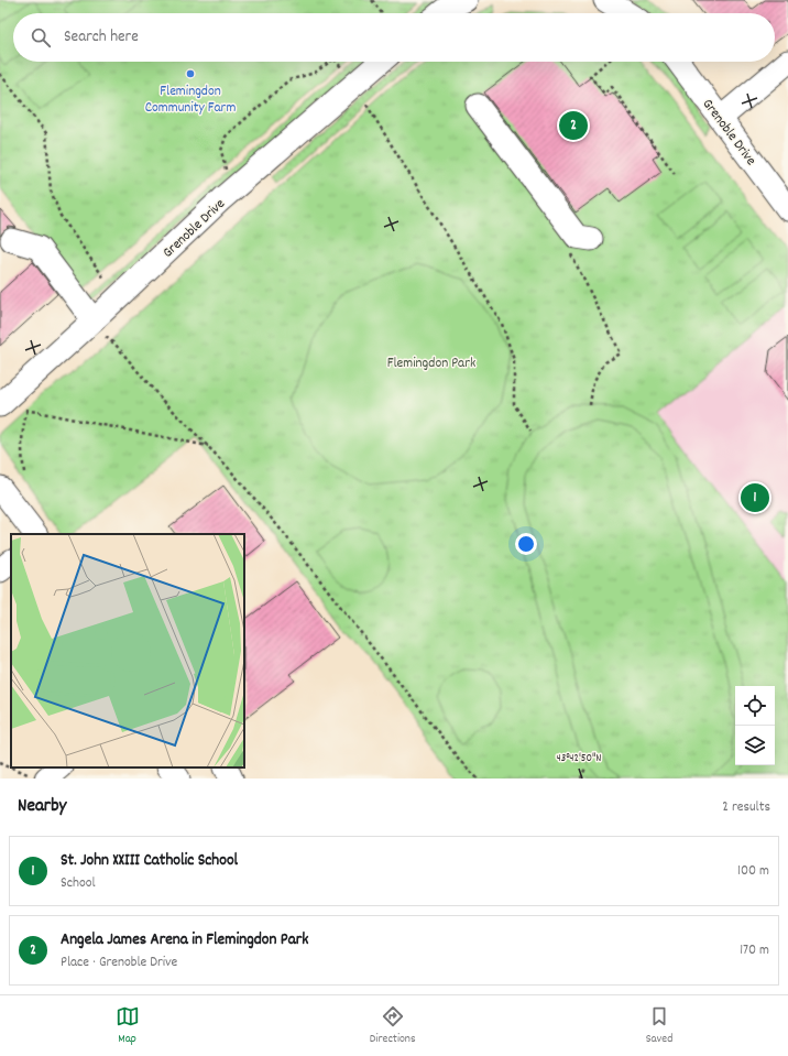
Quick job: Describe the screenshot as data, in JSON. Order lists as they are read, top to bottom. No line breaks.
{"streets":{"street":["Grenoble Drive"]},"parks":["Flemingdon Park"],"places":["Flemingdon Community Farm"],"page":{"search":"Search here","pins":["2","1"],"heading":["Nearby","2 results"],"list":[{"mark":"1","name":"St. John XXIII Catholic School","note":"School","value":"100 m"},{"mark":"2","name":"Angela James Arena in Flemingdon Park","note":"Place · Grenoble Drive","value":"170 m"}],"nav":["Map","Directions","Saved"]},"coordinates":["43°42'50\"N"]}
